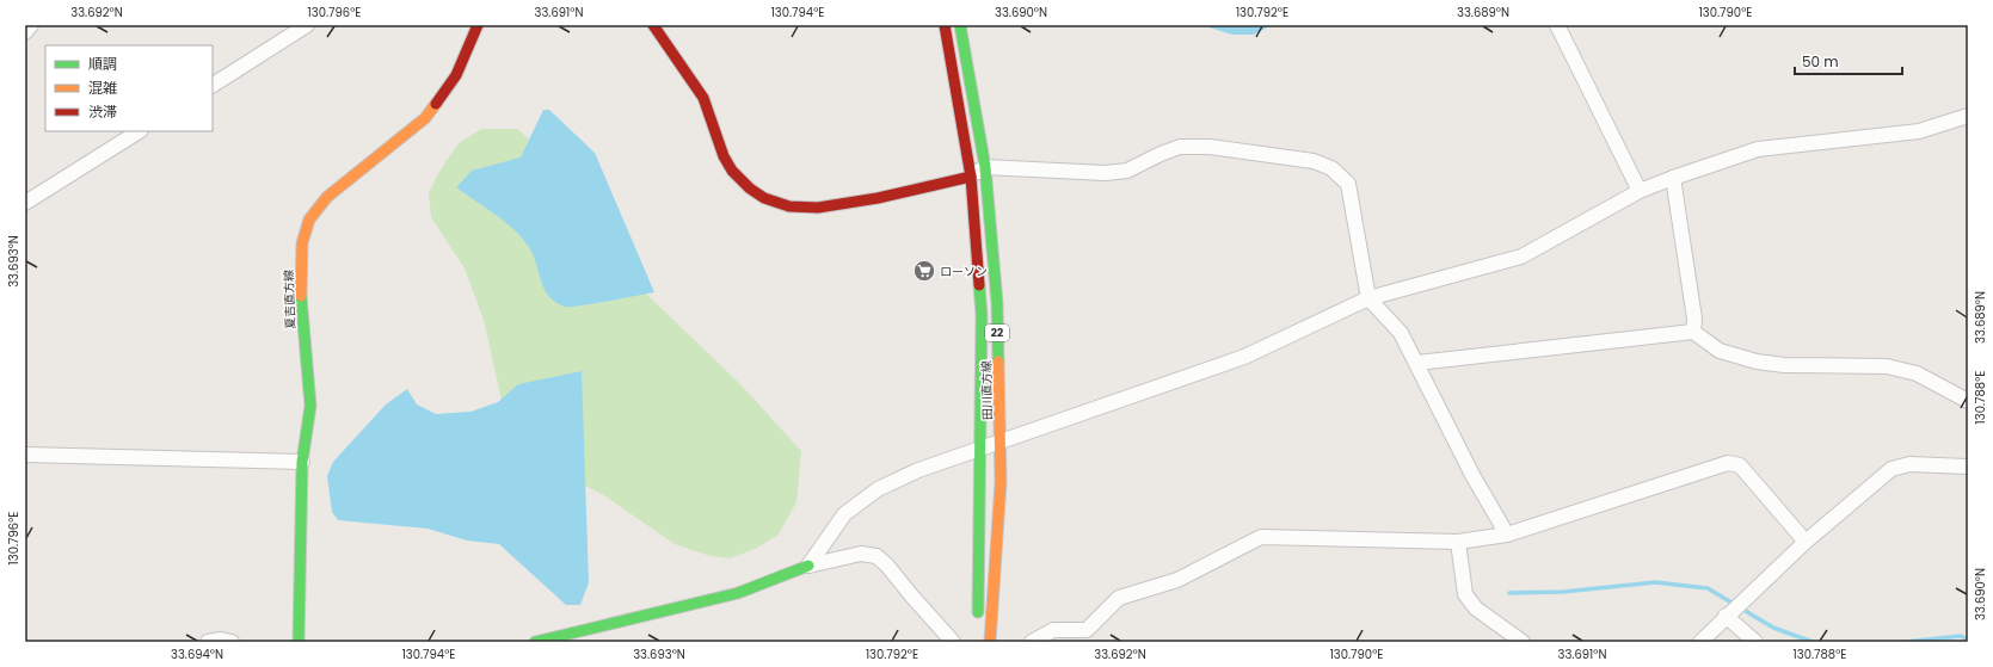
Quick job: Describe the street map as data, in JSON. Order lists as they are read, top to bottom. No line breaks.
{"streets":{"main road":["夏吉直方線","22","田川直方線"]},"places":{"supermarket":["ローソン"]},"legend":["順調","混雑","渋滞"],"scale_bar":"50 m","coordinates":["33.692°N","130.796°E","33.691°N","130.794°E","33.690°N","130.792°E","33.689°N","130.790°E","33.693°N","130.788°E","33.694°N"]}
